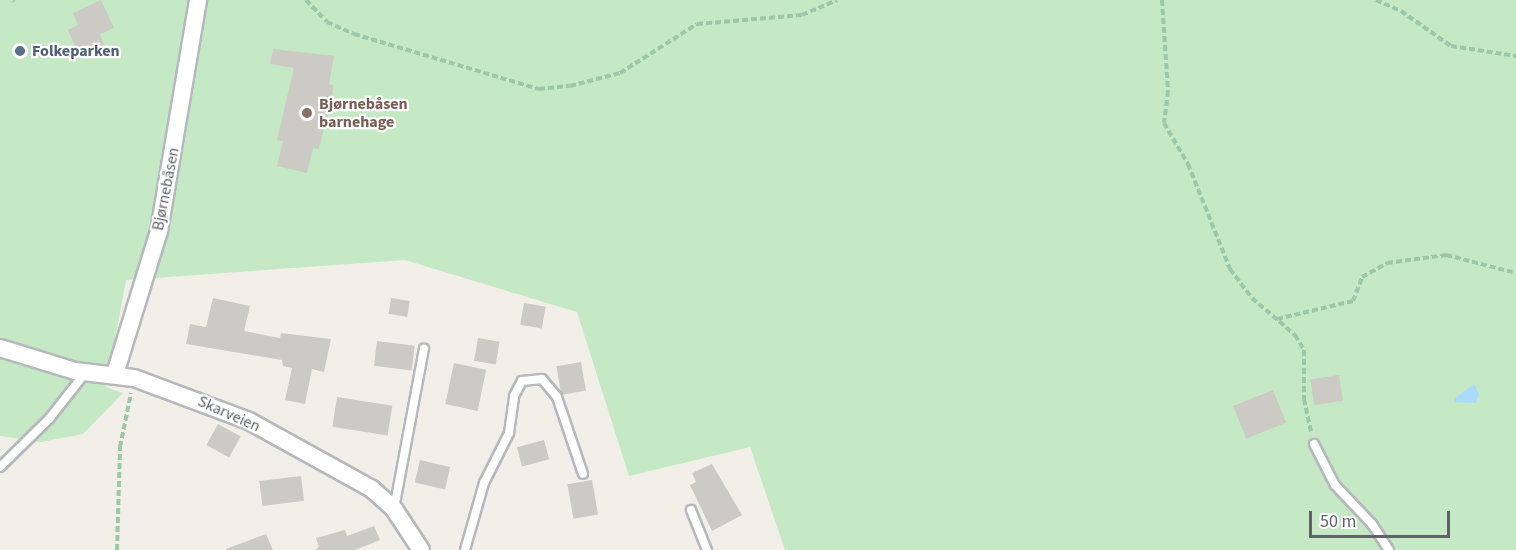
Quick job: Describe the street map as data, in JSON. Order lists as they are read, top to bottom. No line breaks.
{"streets":{"street":["Bjørnebåsen","Skarveien"]},"crossings":[["Bjørnebåsen","Skarveien"]],"places":["Folkeparken","Bjørnebåsen barnehage"],"scale_bar":"50 m"}
